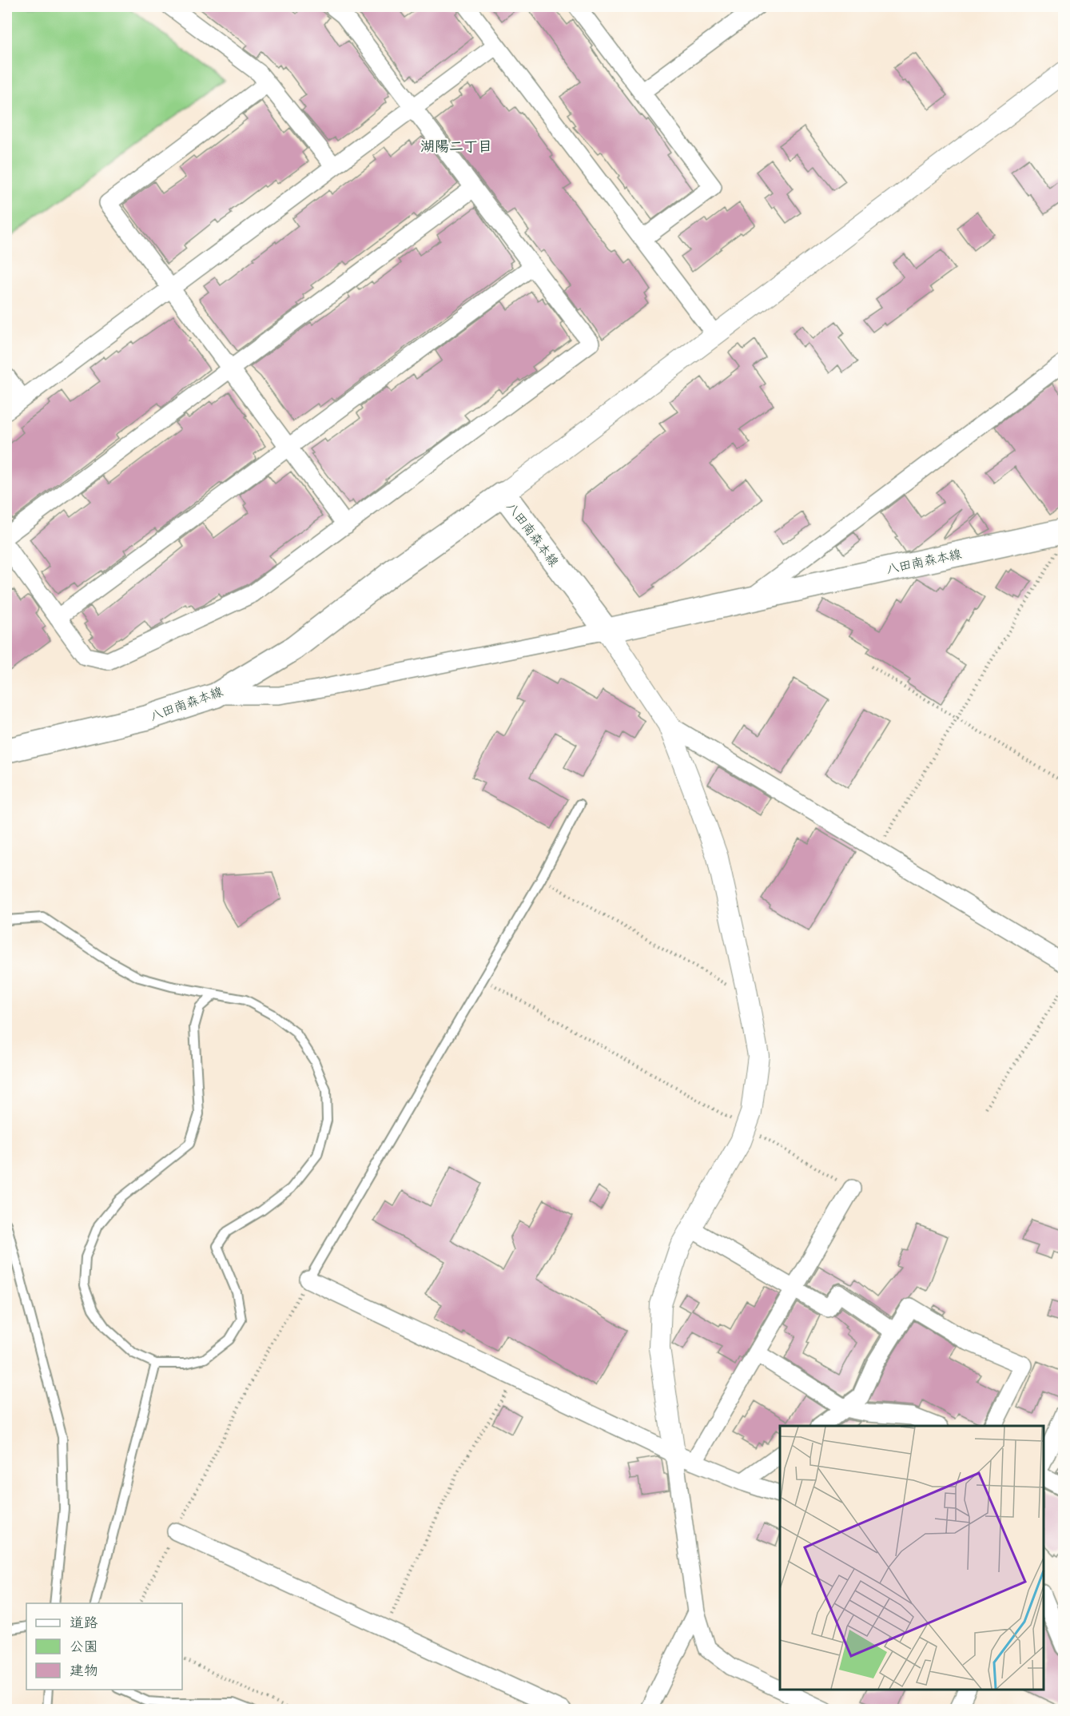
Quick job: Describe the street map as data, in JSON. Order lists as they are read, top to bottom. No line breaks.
{"streets":{"main road":["八田南森本線"]},"districts":["湖陽二丁目"],"legend":["道路","公園","建物"]}
